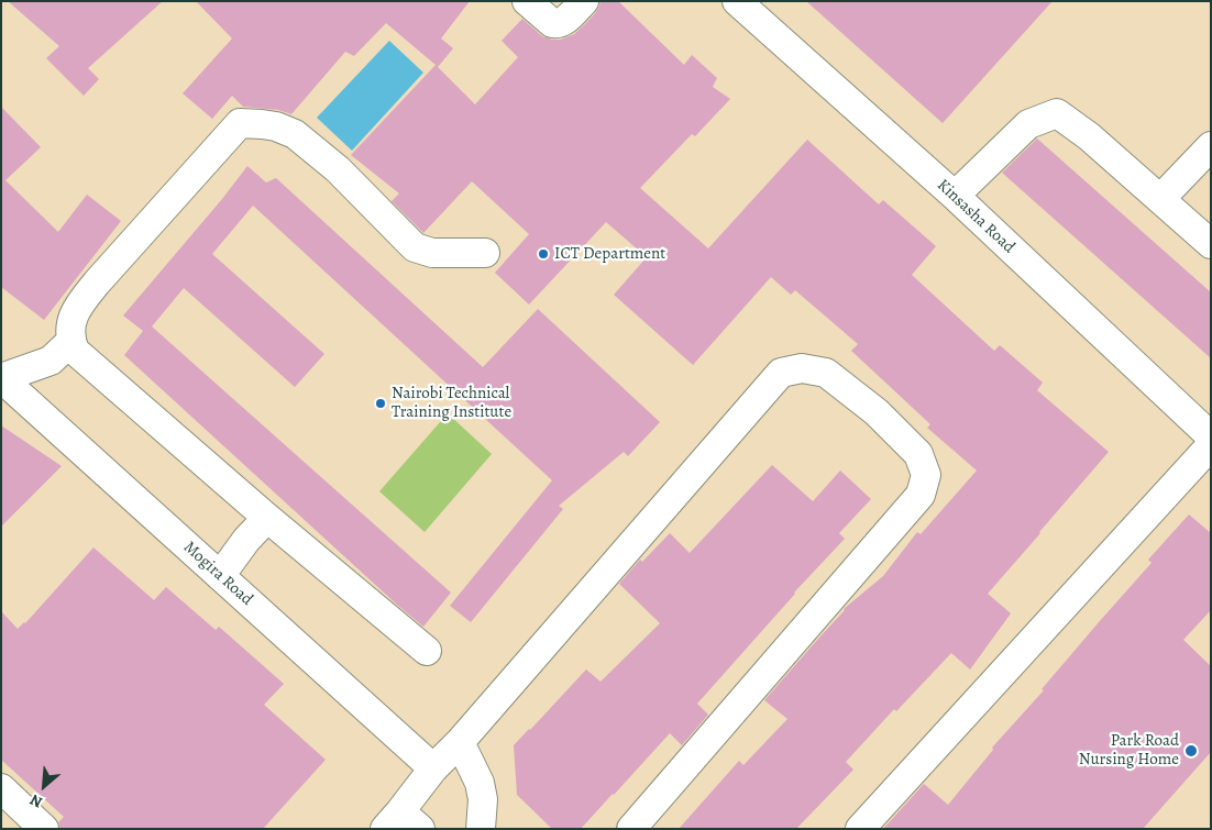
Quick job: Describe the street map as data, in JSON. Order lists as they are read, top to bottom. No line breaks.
{"streets":{"street":["Kinsasha Road","Mogira Road"]},"places":["ICT Department","Nairobi Technical Training Institute","Park Road Nursing Home"],"north":"bottom left"}
